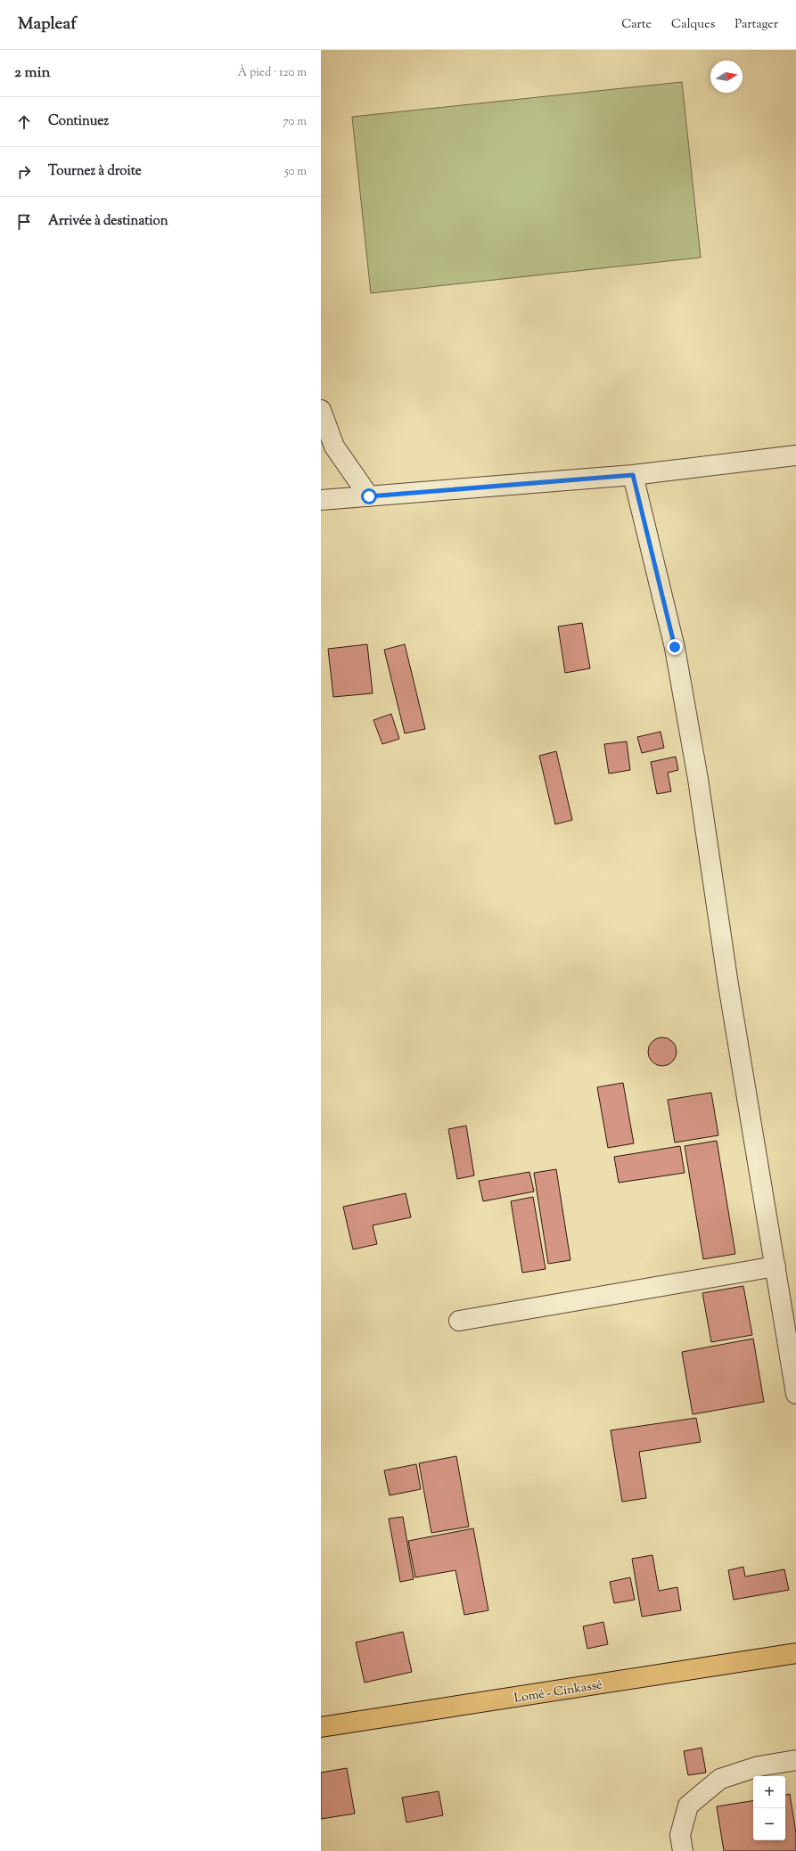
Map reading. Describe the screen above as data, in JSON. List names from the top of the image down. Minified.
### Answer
{"streets":{"highway":["Lomé - Cinkassé"]},"north":"right","page":{"header":"Mapleaf","nav":["Carte","Calques","Partager"],"heading":["2 min","À pied · 120 m"],"list":[["Continuez","70 m"],["Tournez à droite","50 m"],"Arrivée à destination"],"map_buttons":["+","−"]}}
